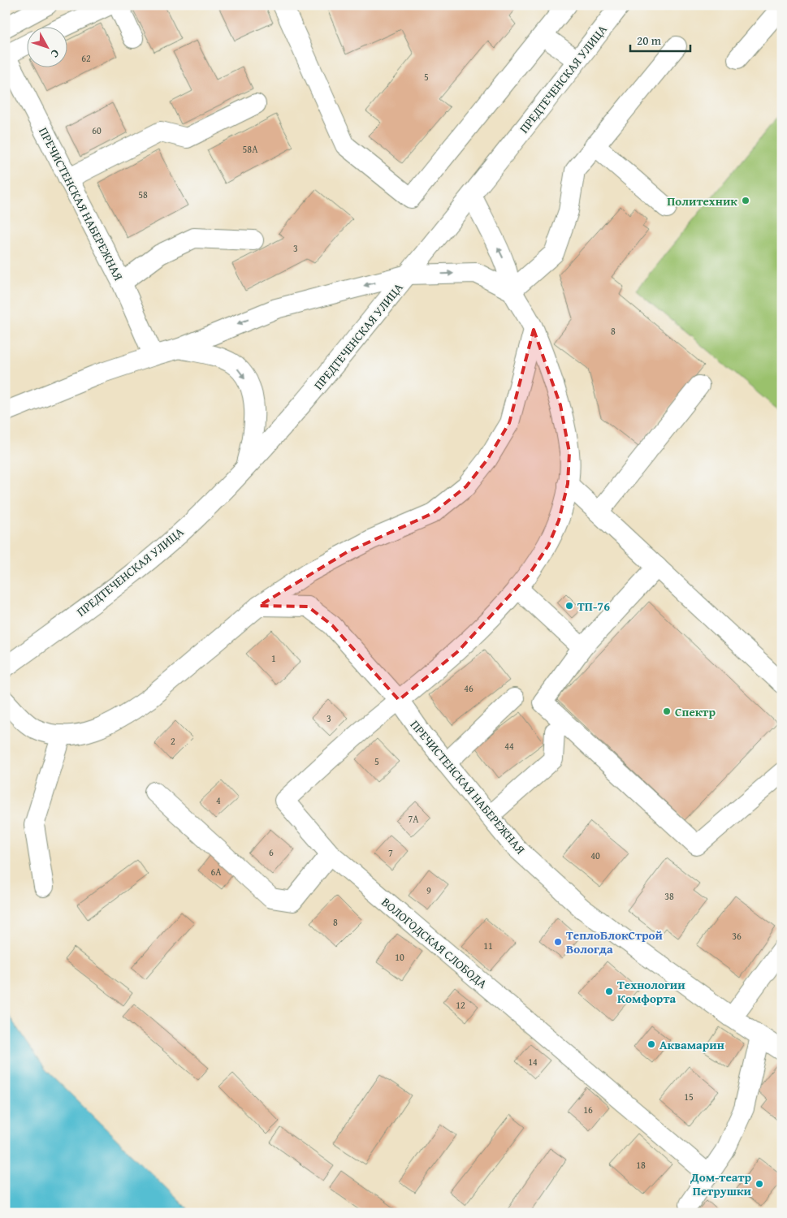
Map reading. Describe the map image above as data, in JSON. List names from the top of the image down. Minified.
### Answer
{"streets":{"street":["ПРЕДТЕЧЕНСКАЯ УЛИЦА","ПРЕЧИСТЕНСКАЯ НАБЕРЕЖНАЯ","ВОЛОГОДСКАЯ СЛОБОДА"]},"crossings":[["ПРЕЧИСТЕНСКАЯ НАБЕРЕЖНАЯ","ВОЛОГОДСКАЯ СЛОБОДА"]],"places":["Политехник","ТП-76","Спектр","ТеплоБлокСтрой Вологда","Технологии Комфорта","Аквамарин","Дом-театр Петрушки"],"house_numbers":["62","5","60","58А","58","3","8","1","46","3","2","44","5","4","7А","6","7","40","6А","9","38","8","36","11","10","12","14","15","16","18"],"scale_bar":"20 m","north":"bottom right"}
